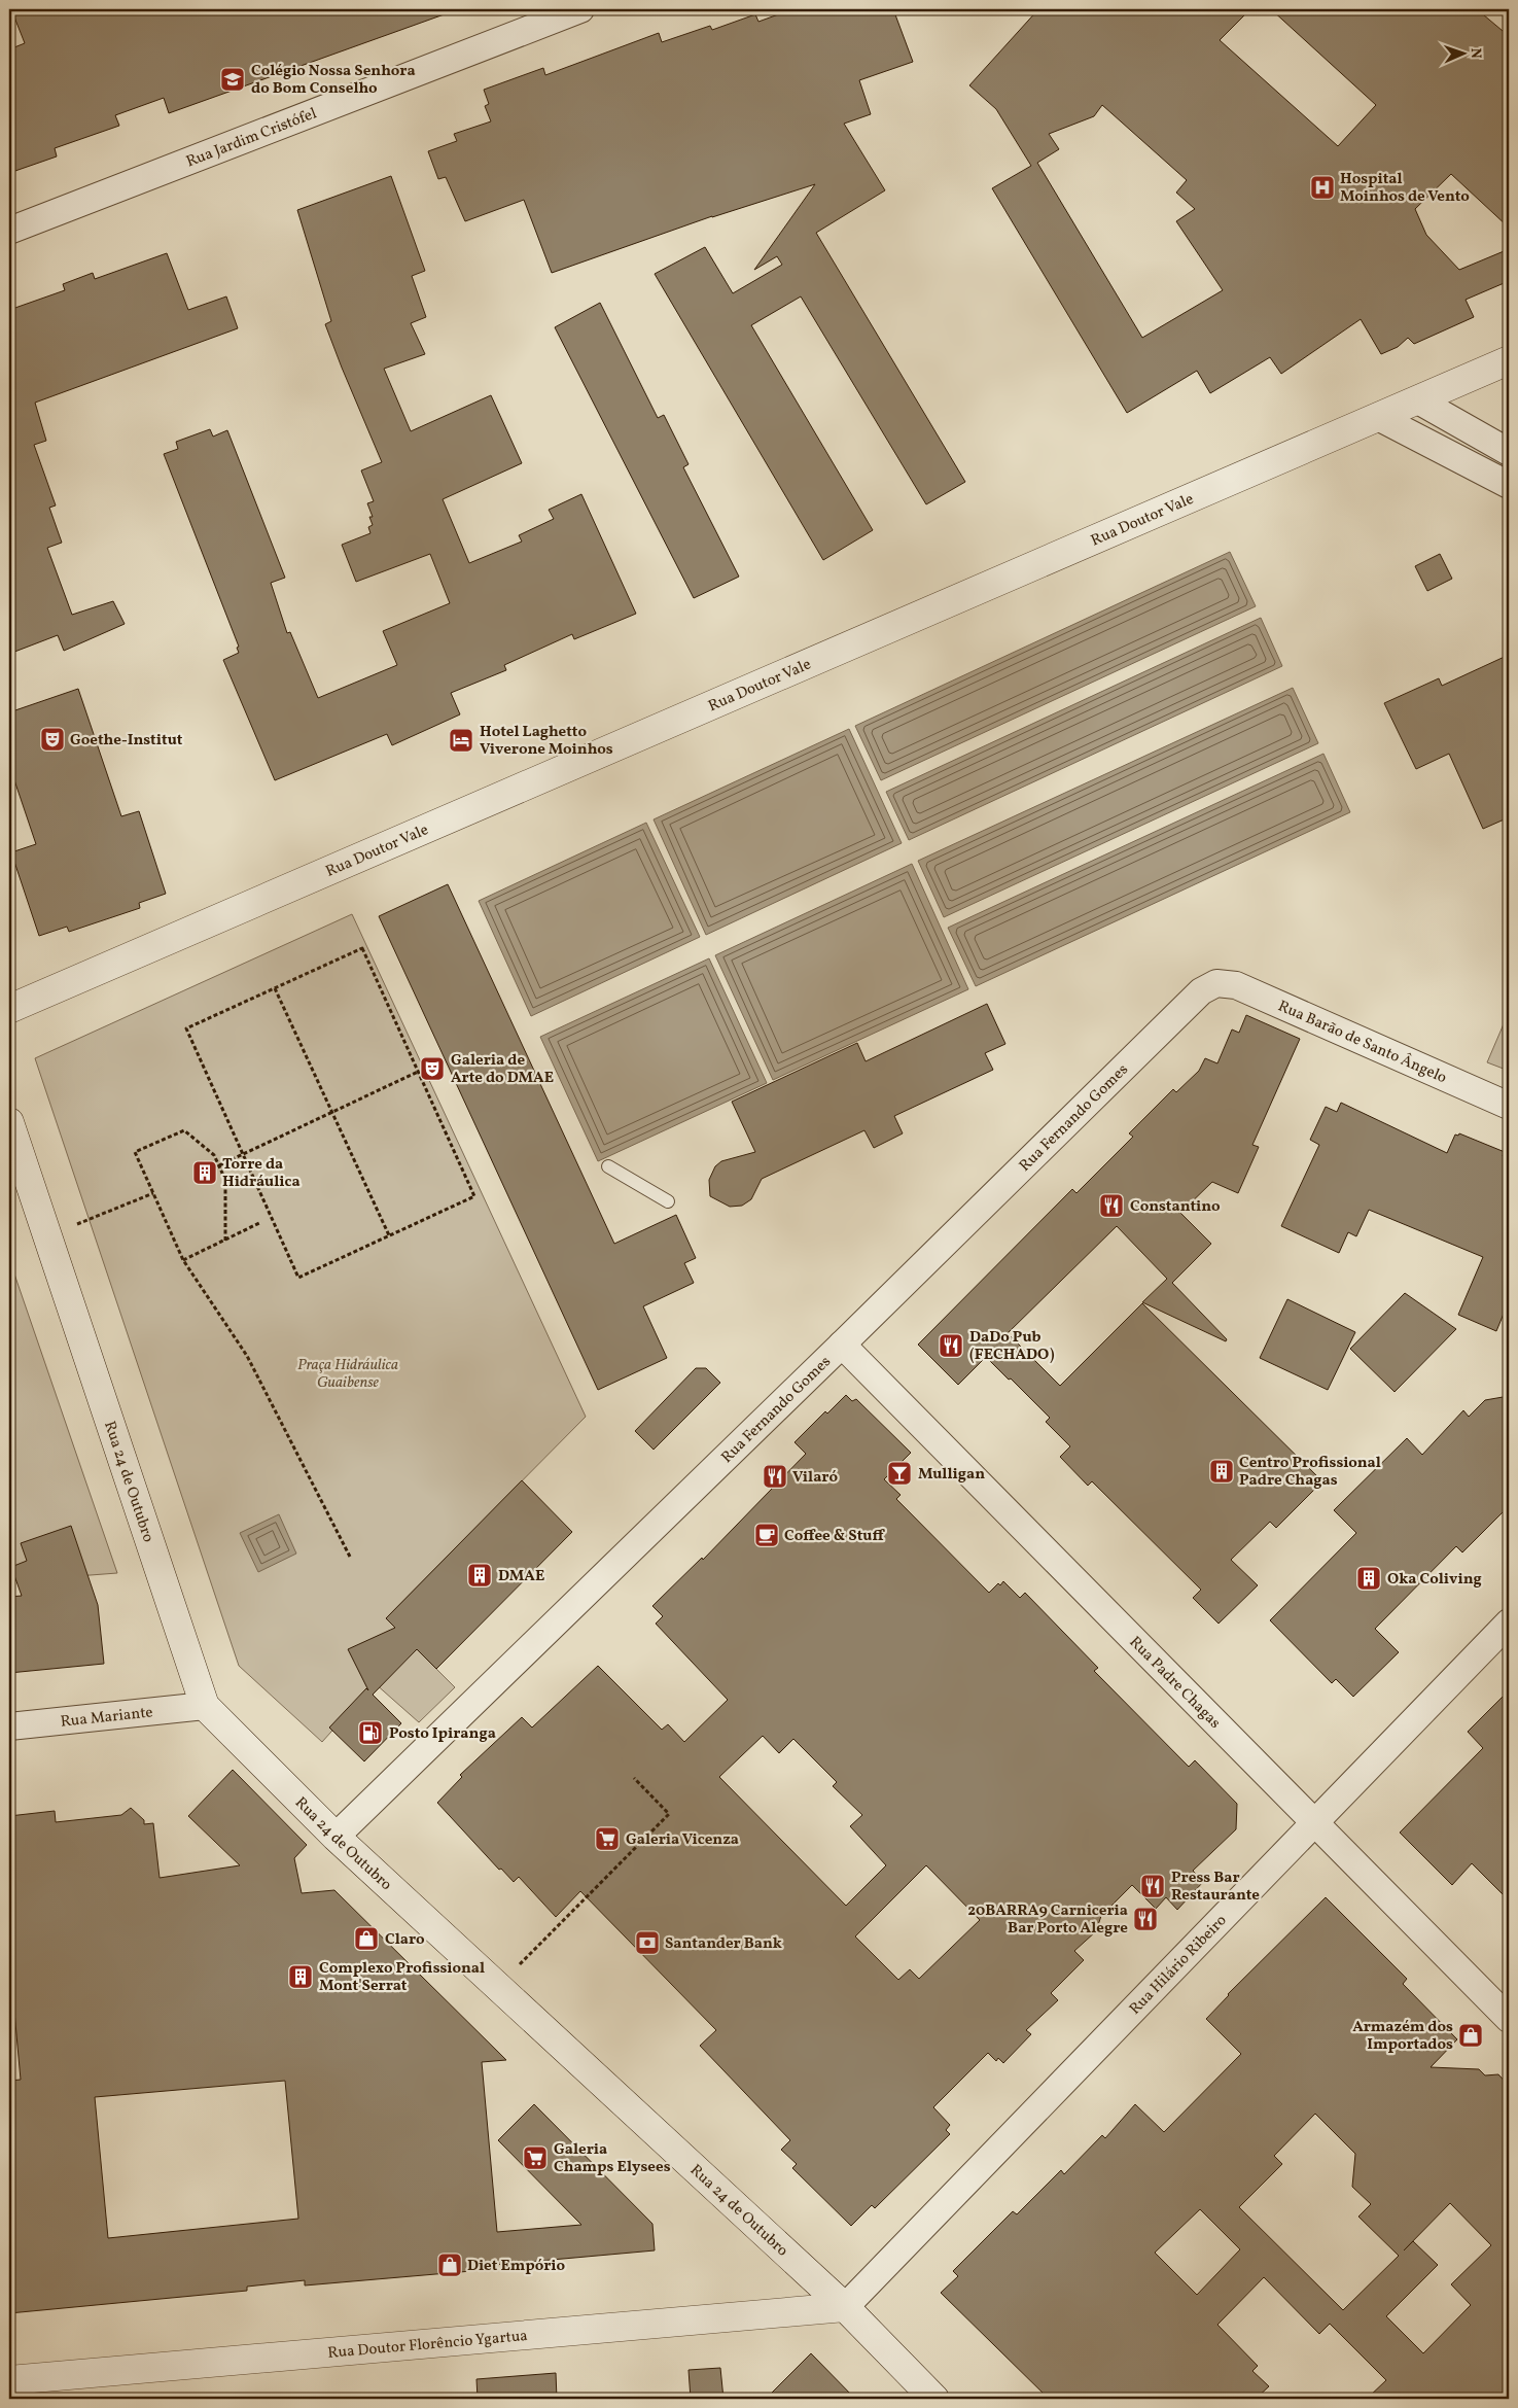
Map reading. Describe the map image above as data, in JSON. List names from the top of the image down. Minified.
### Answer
{"streets":{"street":["Rua Jardim Cristófel","Rua Doutor Vale","Rua Barão de Santo Ângelo","Rua Fernando Gomes","Rua 24 de Outubro","Rua Padre Chagas","Rua Mariante","Rua Hilário Ribeiro","Rua Doutor Florêncio Ygartua"]},"crossings":[["Rua Barão de Santo Ângelo","Rua Fernando Gomes"],["Rua Fernando Gomes","Rua 24 de Outubro"],["Rua Fernando Gomes","Rua Padre Chagas"],["Rua 24 de Outubro","Rua Mariante"],["Rua 24 de Outubro","Rua Hilário Ribeiro"],["Rua 24 de Outubro","Rua Doutor Florêncio Ygartua"],["Rua Padre Chagas","Rua Hilário Ribeiro"],["Rua Hilário Ribeiro","Rua Doutor Florêncio Ygartua"]],"parks":["Praça Hidráulica Guaibense"],"places":{"school or university":["Colégio Nossa Senhora do Bom Conselho"],"hospital":["Hospital Moinhos de Vento"],"theatre":["Goethe-Institut","Galeria de Arte do DMAE"],"hotel":["Hotel Laghetto Viverone Moinhos"],"building":["Torre da Hidráulica","Centro Profissional Padre Chagas","DMAE","Oka Coliving","Complexo Profissional Mont'Serrat"],"restaurant":["Constantino","DaDo Pub (FECHADO)","Vilaró","Press Bar Restaurante","20BARRA9 Carniceria Bar Porto Alegre"],"bar":["Mulligan"],"cafe":["Coffee & Stuff"],"fuel station":["Posto Ipiranga"],"supermarket":["Galeria Vicenza","Galeria Champs Elysees"],"shop":["Claro","Armazém dos Importados","Diet Empório"],"bank":["Santander Bank"]},"north":"right"}
